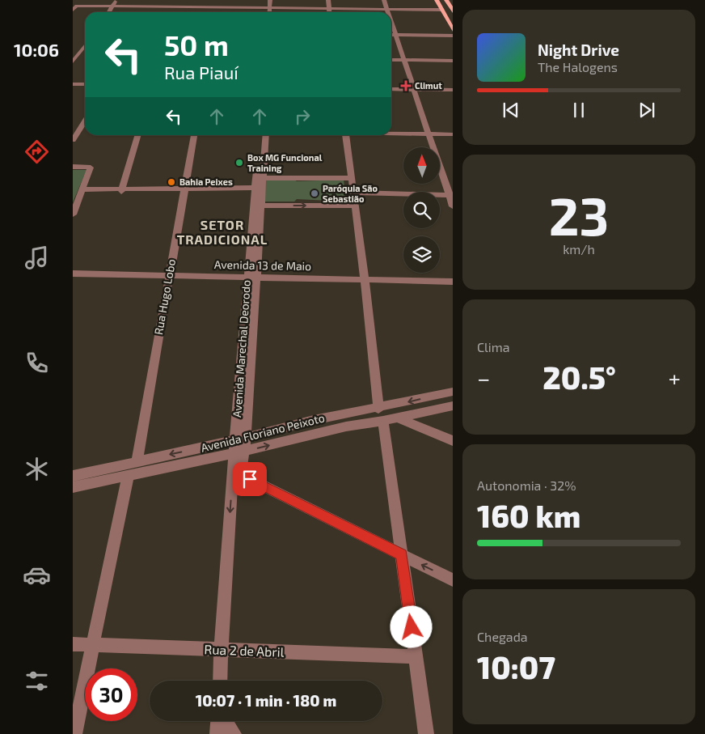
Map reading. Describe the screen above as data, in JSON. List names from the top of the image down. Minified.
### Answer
{"streets":{"street":["Avenida 13 de Maio","Rua Hugo Lobo","Avenida Marechal Deorodo","Avenida Floriano Peixoto","Rua 2 de Abril"]},"crossings":[["Avenida 13 de Maio","Rua Hugo Lobo"],["Avenida 13 de Maio","Avenida Marechal Deorodo"],["Rua Hugo Lobo","Avenida Floriano Peixoto"],["Avenida Marechal Deorodo","Avenida Floriano Peixoto"],["Avenida Marechal Deorodo","Rua 2 de Abril"]],"districts":["SETOR TRADICIONAL"],"places":{"health":["Climut"],"other":["Box MG Funcional Training","Bahia Peixes","Paróquia São Sebastião"]},"north":"top","page":{"tabs":"10:06","turn":["50 m","Rua Piauí"],"song":["Night Drive","The Halogens"],"tile":[["23","km/h"],"Clima",["Autonomia · 32%","160 km"],["Chegada","10:07"]],"heat":["−","20.5°","+"],"limit":"30","trip":"10:07 · 1 min · 180 m"}}
